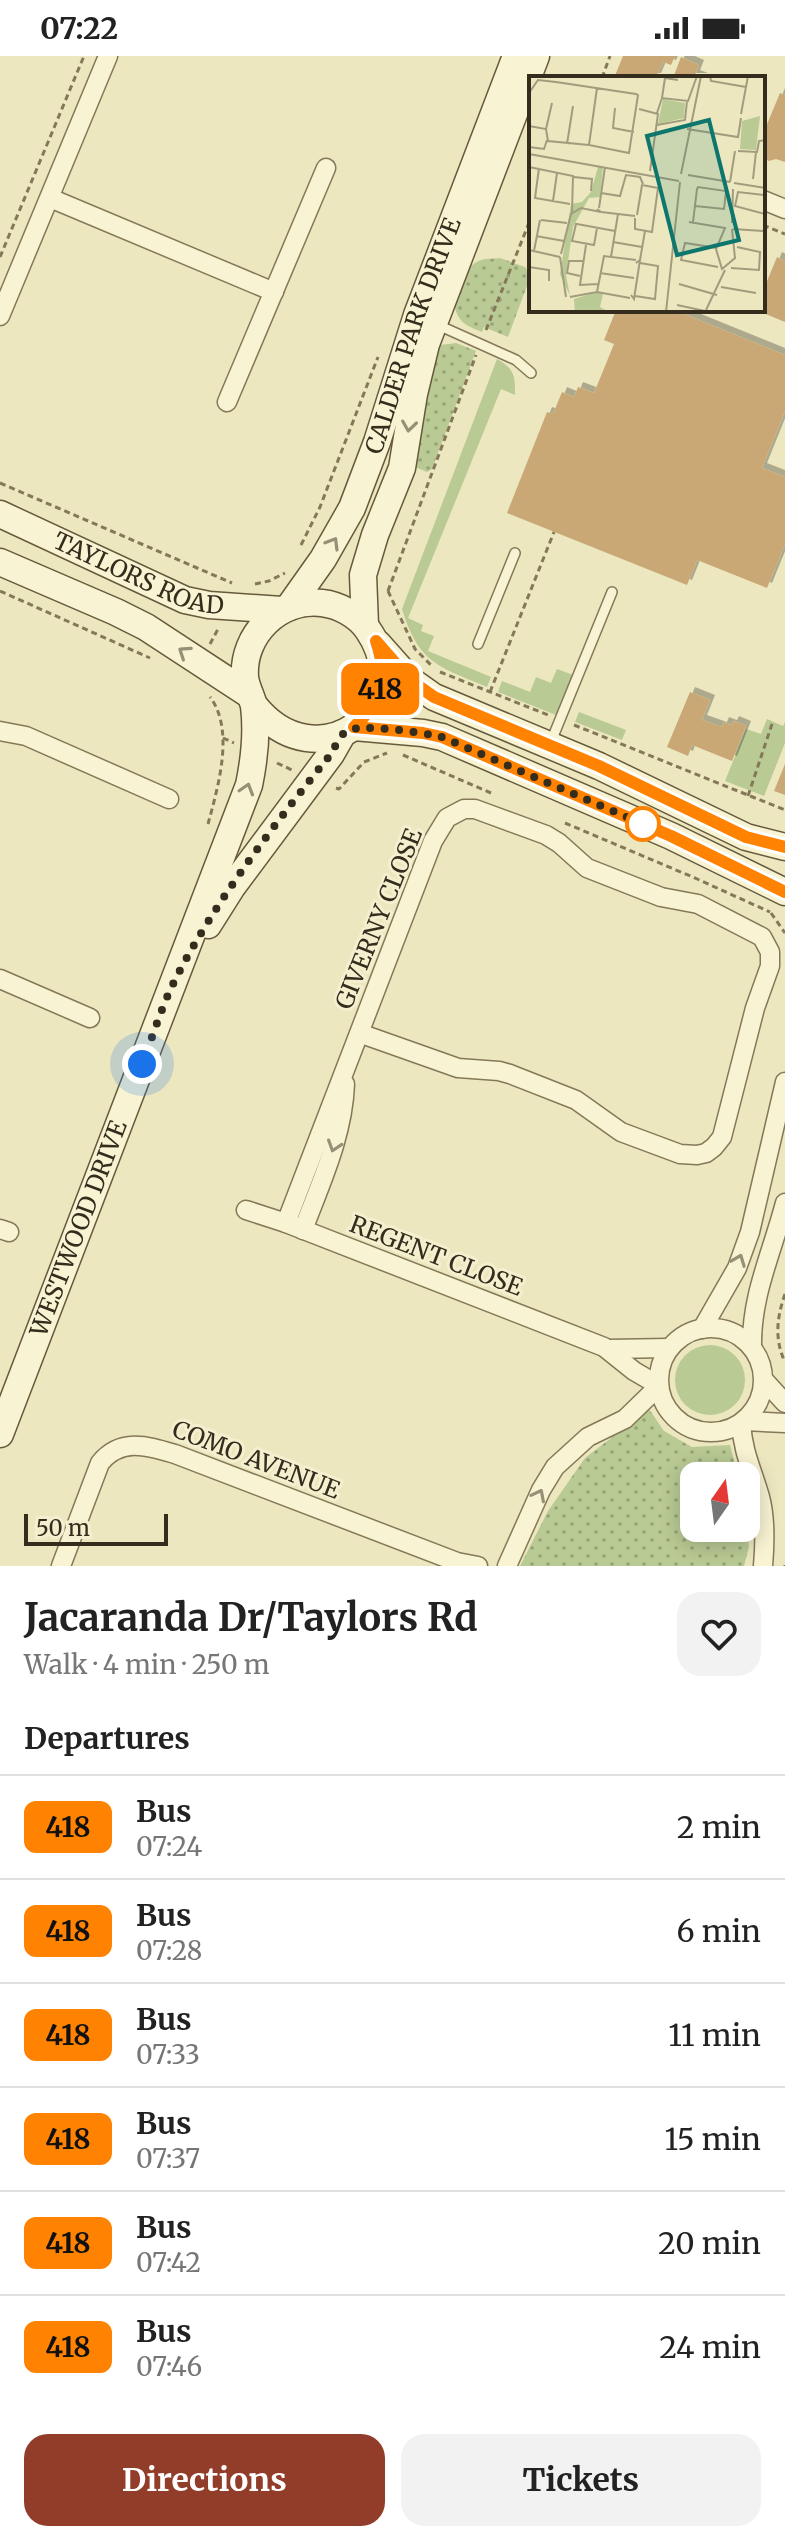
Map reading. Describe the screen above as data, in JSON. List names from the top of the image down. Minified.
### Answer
{"streets":{"street":["CALDER PARK DRIVE","TAYLORS ROAD","GIVERNY CLOSE","WESTWOOD DRIVE","REGENT CLOSE","COMO AVENUE"]},"crossings":[["CALDER PARK DRIVE","TAYLORS ROAD"],["CALDER PARK DRIVE","WESTWOOD DRIVE"],["TAYLORS ROAD","WESTWOOD DRIVE"],["GIVERNY CLOSE","REGENT CLOSE"]],"lines":["bus line 418"],"scale_bar":"50 m","north":"top","page":{"status":"07:22","on_map":"418","scale":"50 m","heading":[["Jacaranda Dr/Taylors Rd","Walk · 4 min · 250 m"],"Departures"],"list":[{"mark":"418","name":"Bus","note":"07:24","value":"2 min"},{"mark":"418","name":"Bus","note":"07:28","value":"6 min"},{"mark":"418","name":"Bus","note":"07:33","value":"11 min"},{"mark":"418","name":"Bus","note":"07:37","value":"15 min"},{"mark":"418","name":"Bus","note":"07:42","value":"20 min"},{"mark":"418","name":"Bus","note":"07:46","value":"24 min"}],"buttons":["Directions","Tickets"]}}
